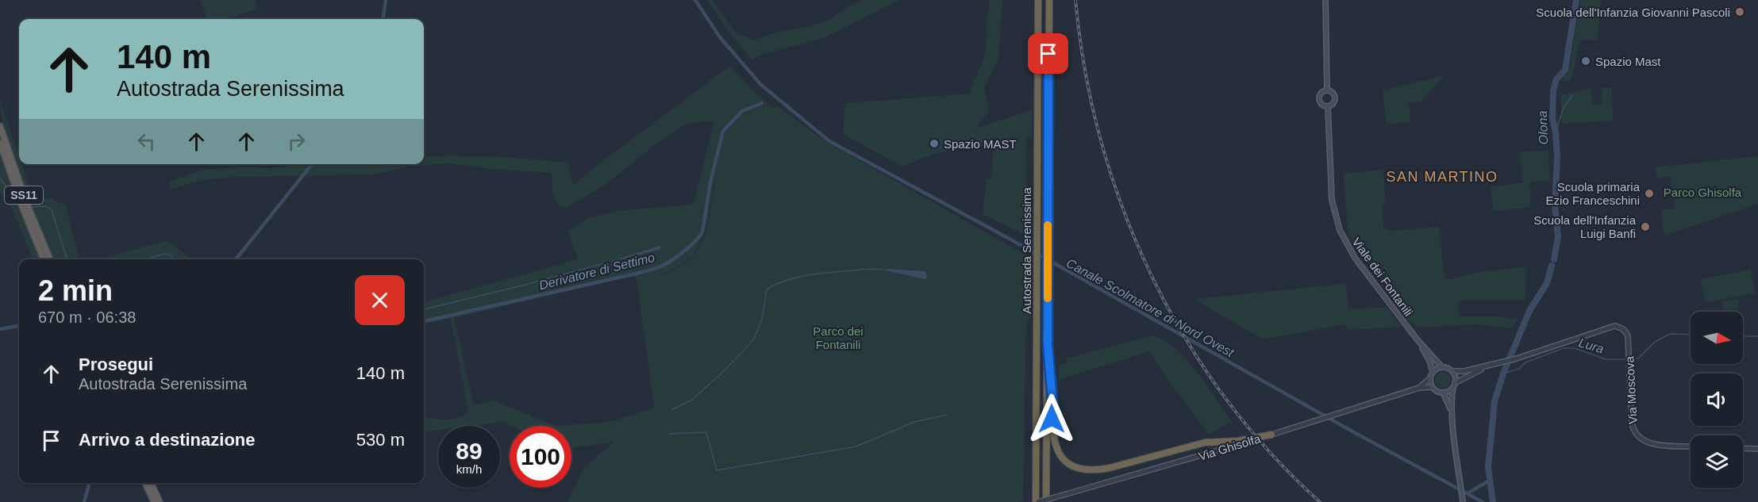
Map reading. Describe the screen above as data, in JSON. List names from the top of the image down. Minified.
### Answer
{"streets":{"highway":["SS11","Autostrada Serenissima"],"main road":["Viale dei Fontanili"],"street":["Via Moscova","Via Ghisolfa"]},"crossings":[["Autostrada Serenissima","Via Ghisolfa"],["Viale dei Fontanili","Via Ghisolfa"]],"districts":["SAN MARTINO"],"water":["Olona","Derivatore di Settimo","Canale Scolmatore di Nord Ovest","Lura"],"parks":["Parco Ghisolfa","Parco dei Fontanili"],"places":["Scuola dell'Infanzia Giovanni Pascoli","Spazio Mast","Spazio MAST","Scuola primaria Ezio Franceschini","Scuola dell'Infanzia Luigi Banfi"],"north":"right","page":{"turn":["140 m","Autostrada Serenissima"],"heading":["2 min","670 m · 06:38"],"list":[{"name":"Prosegui","note":"Autostrada Serenissima","value":"140 m"},{"name":"Arrivo a destinazione","value":"530 m"}],"speed":"89 km/h","limit":"100"}}
